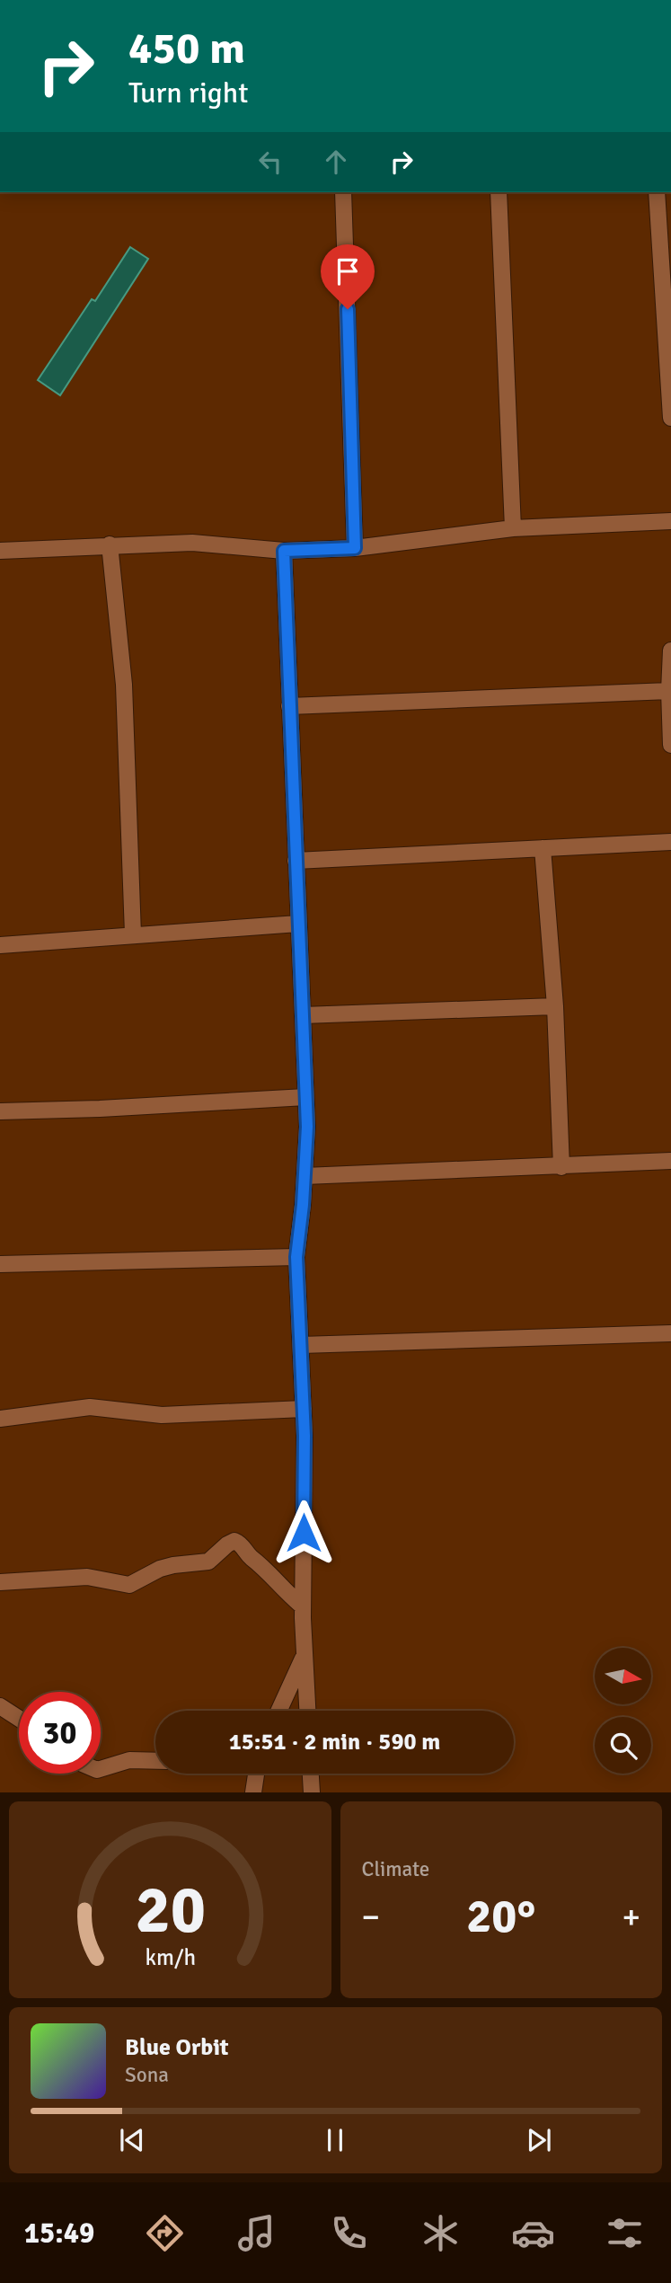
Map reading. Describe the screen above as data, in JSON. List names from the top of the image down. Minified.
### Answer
{"north":"right","page":{"turn":["450 m","Turn right"],"limit":"30","trip":"15:51 · 2 min · 590 m","tile":"Climate","heat":["−","20°","+"],"song":["Blue Orbit","Sona"],"tabs":"15:49","gauge":["20","km/h"]}}
